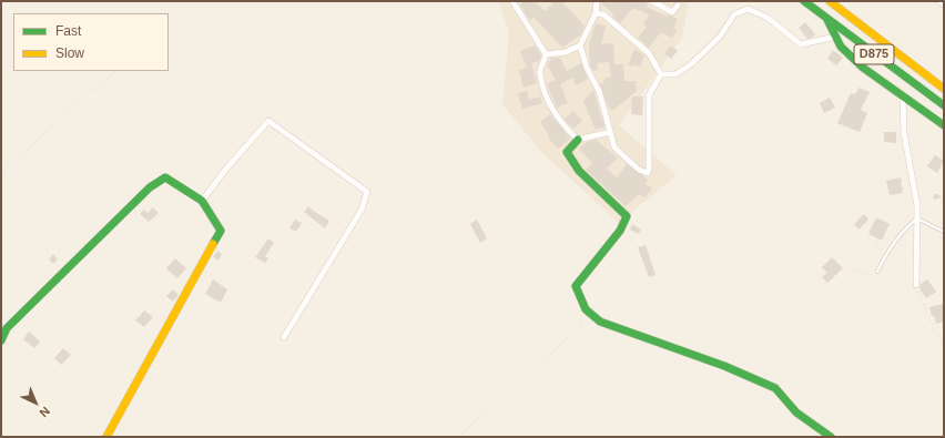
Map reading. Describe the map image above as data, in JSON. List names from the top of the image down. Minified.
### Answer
{"streets":{"main road":["D875"]},"legend":["Fast","Slow"],"north":"bottom right"}
